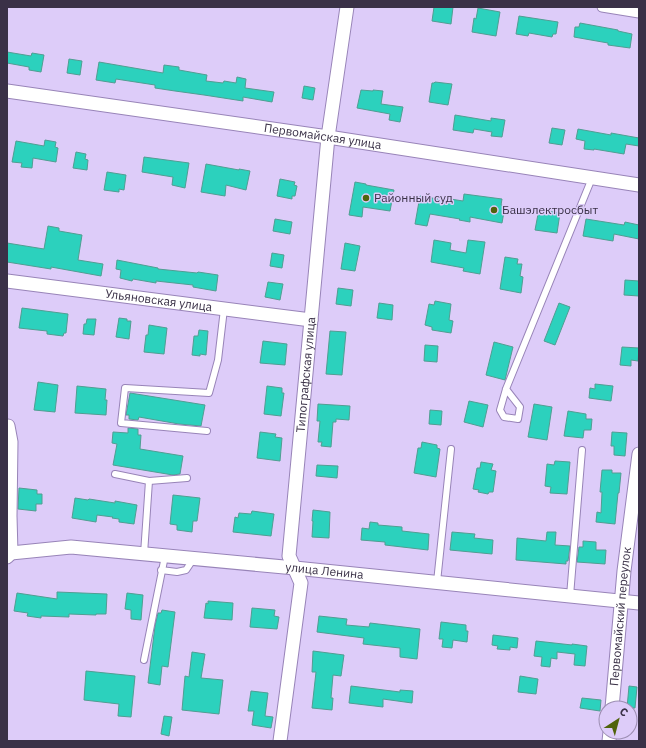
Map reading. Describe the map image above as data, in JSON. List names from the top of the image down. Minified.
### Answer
{"streets":{"street":["Первомайская улица","Ульяновская улица","Типографская улица","улица Ленина","Первомайский переулок"]},"crossings":[["Первомайская улица","Типографская улица"],["Ульяновская улица","Типографская улица"],["Типографская улица","улица Ленина"],["улица Ленина","Первомайский переулок"]],"places":["Районный суд","Башэлектросбыт"],"north":"top right"}
